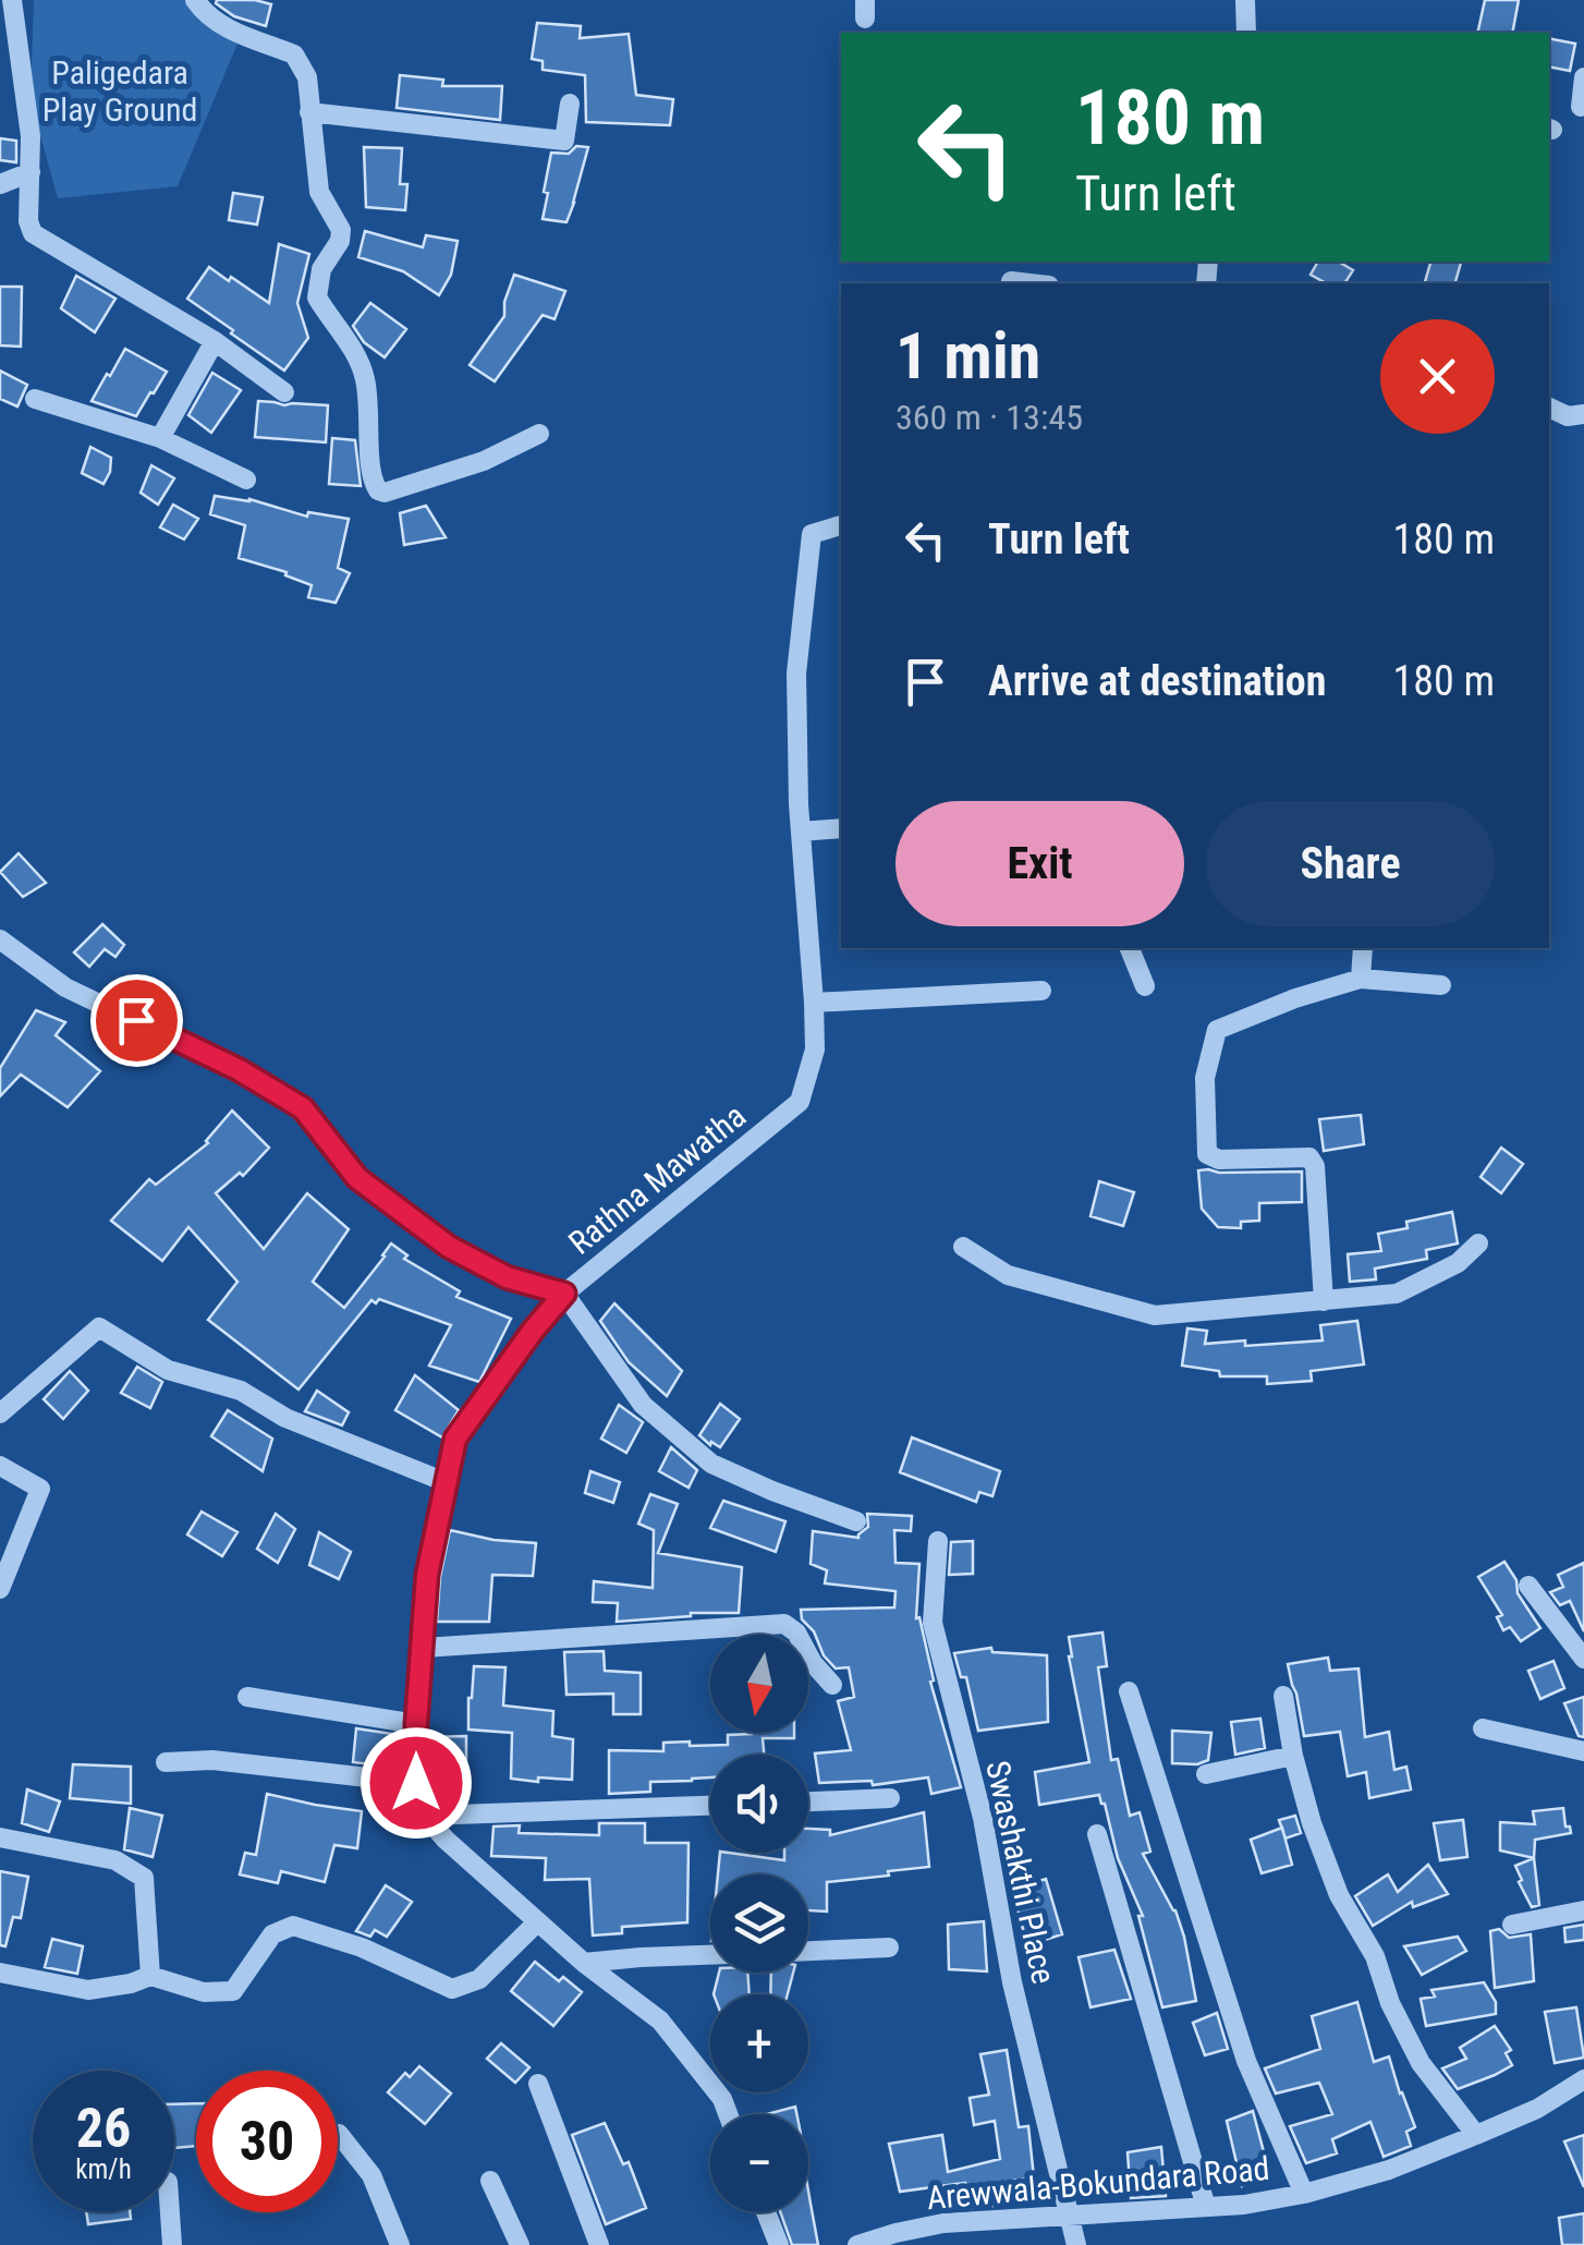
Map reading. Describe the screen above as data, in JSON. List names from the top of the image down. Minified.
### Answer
{"streets":{"street":["Rathna Mawatha","Swashakthi Place","Arewwala-Bokundara Road"]},"crossings":[["Swashakthi Place","Arewwala-Bokundara Road"]],"parks":["Paligedara Play Ground"],"north":"bottom","page":{"turn":["180 m","Turn left"],"heading":["1 min","360 m · 13:45"],"list":[{"name":"Turn left","value":"180 m"},{"name":"Arrive at destination","value":"180 m"}],"buttons":["Exit","Share"],"map_buttons":["+","−"],"speed":"26 km/h","limit":"30"}}
